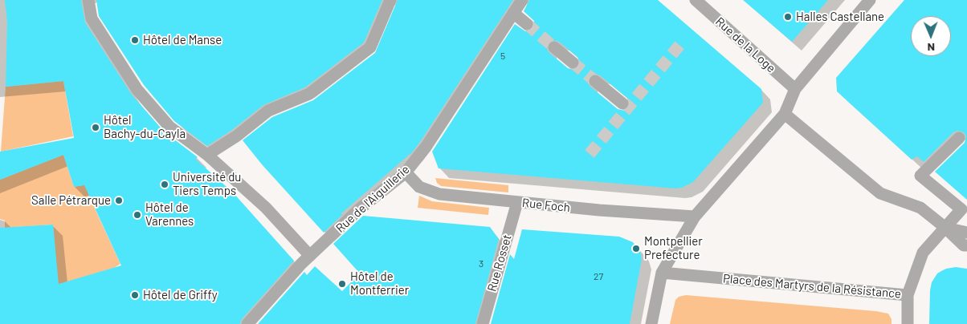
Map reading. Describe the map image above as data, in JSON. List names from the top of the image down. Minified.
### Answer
{"streets":{"street":["Rue de la Loge","Rue de l'Aiguillerie","Rue Foch","Rue Rosset","Place des Martyrs de la Résistance"]},"crossings":[["Rue de l'Aiguillerie","Rue Foch"],["Rue Foch","Rue Rosset"]],"places":["Halles Castellane","Hôtel de Manse","Hôtel Bachy-du-Cayla","Université du Tiers Temps","Salle Pétrarque","Hôtel de Varennes","Montpellier Prefecture","Hôtel de Montferrier","Hôtel de Griffy"],"house_numbers":["5","3","27"],"north":"bottom"}
